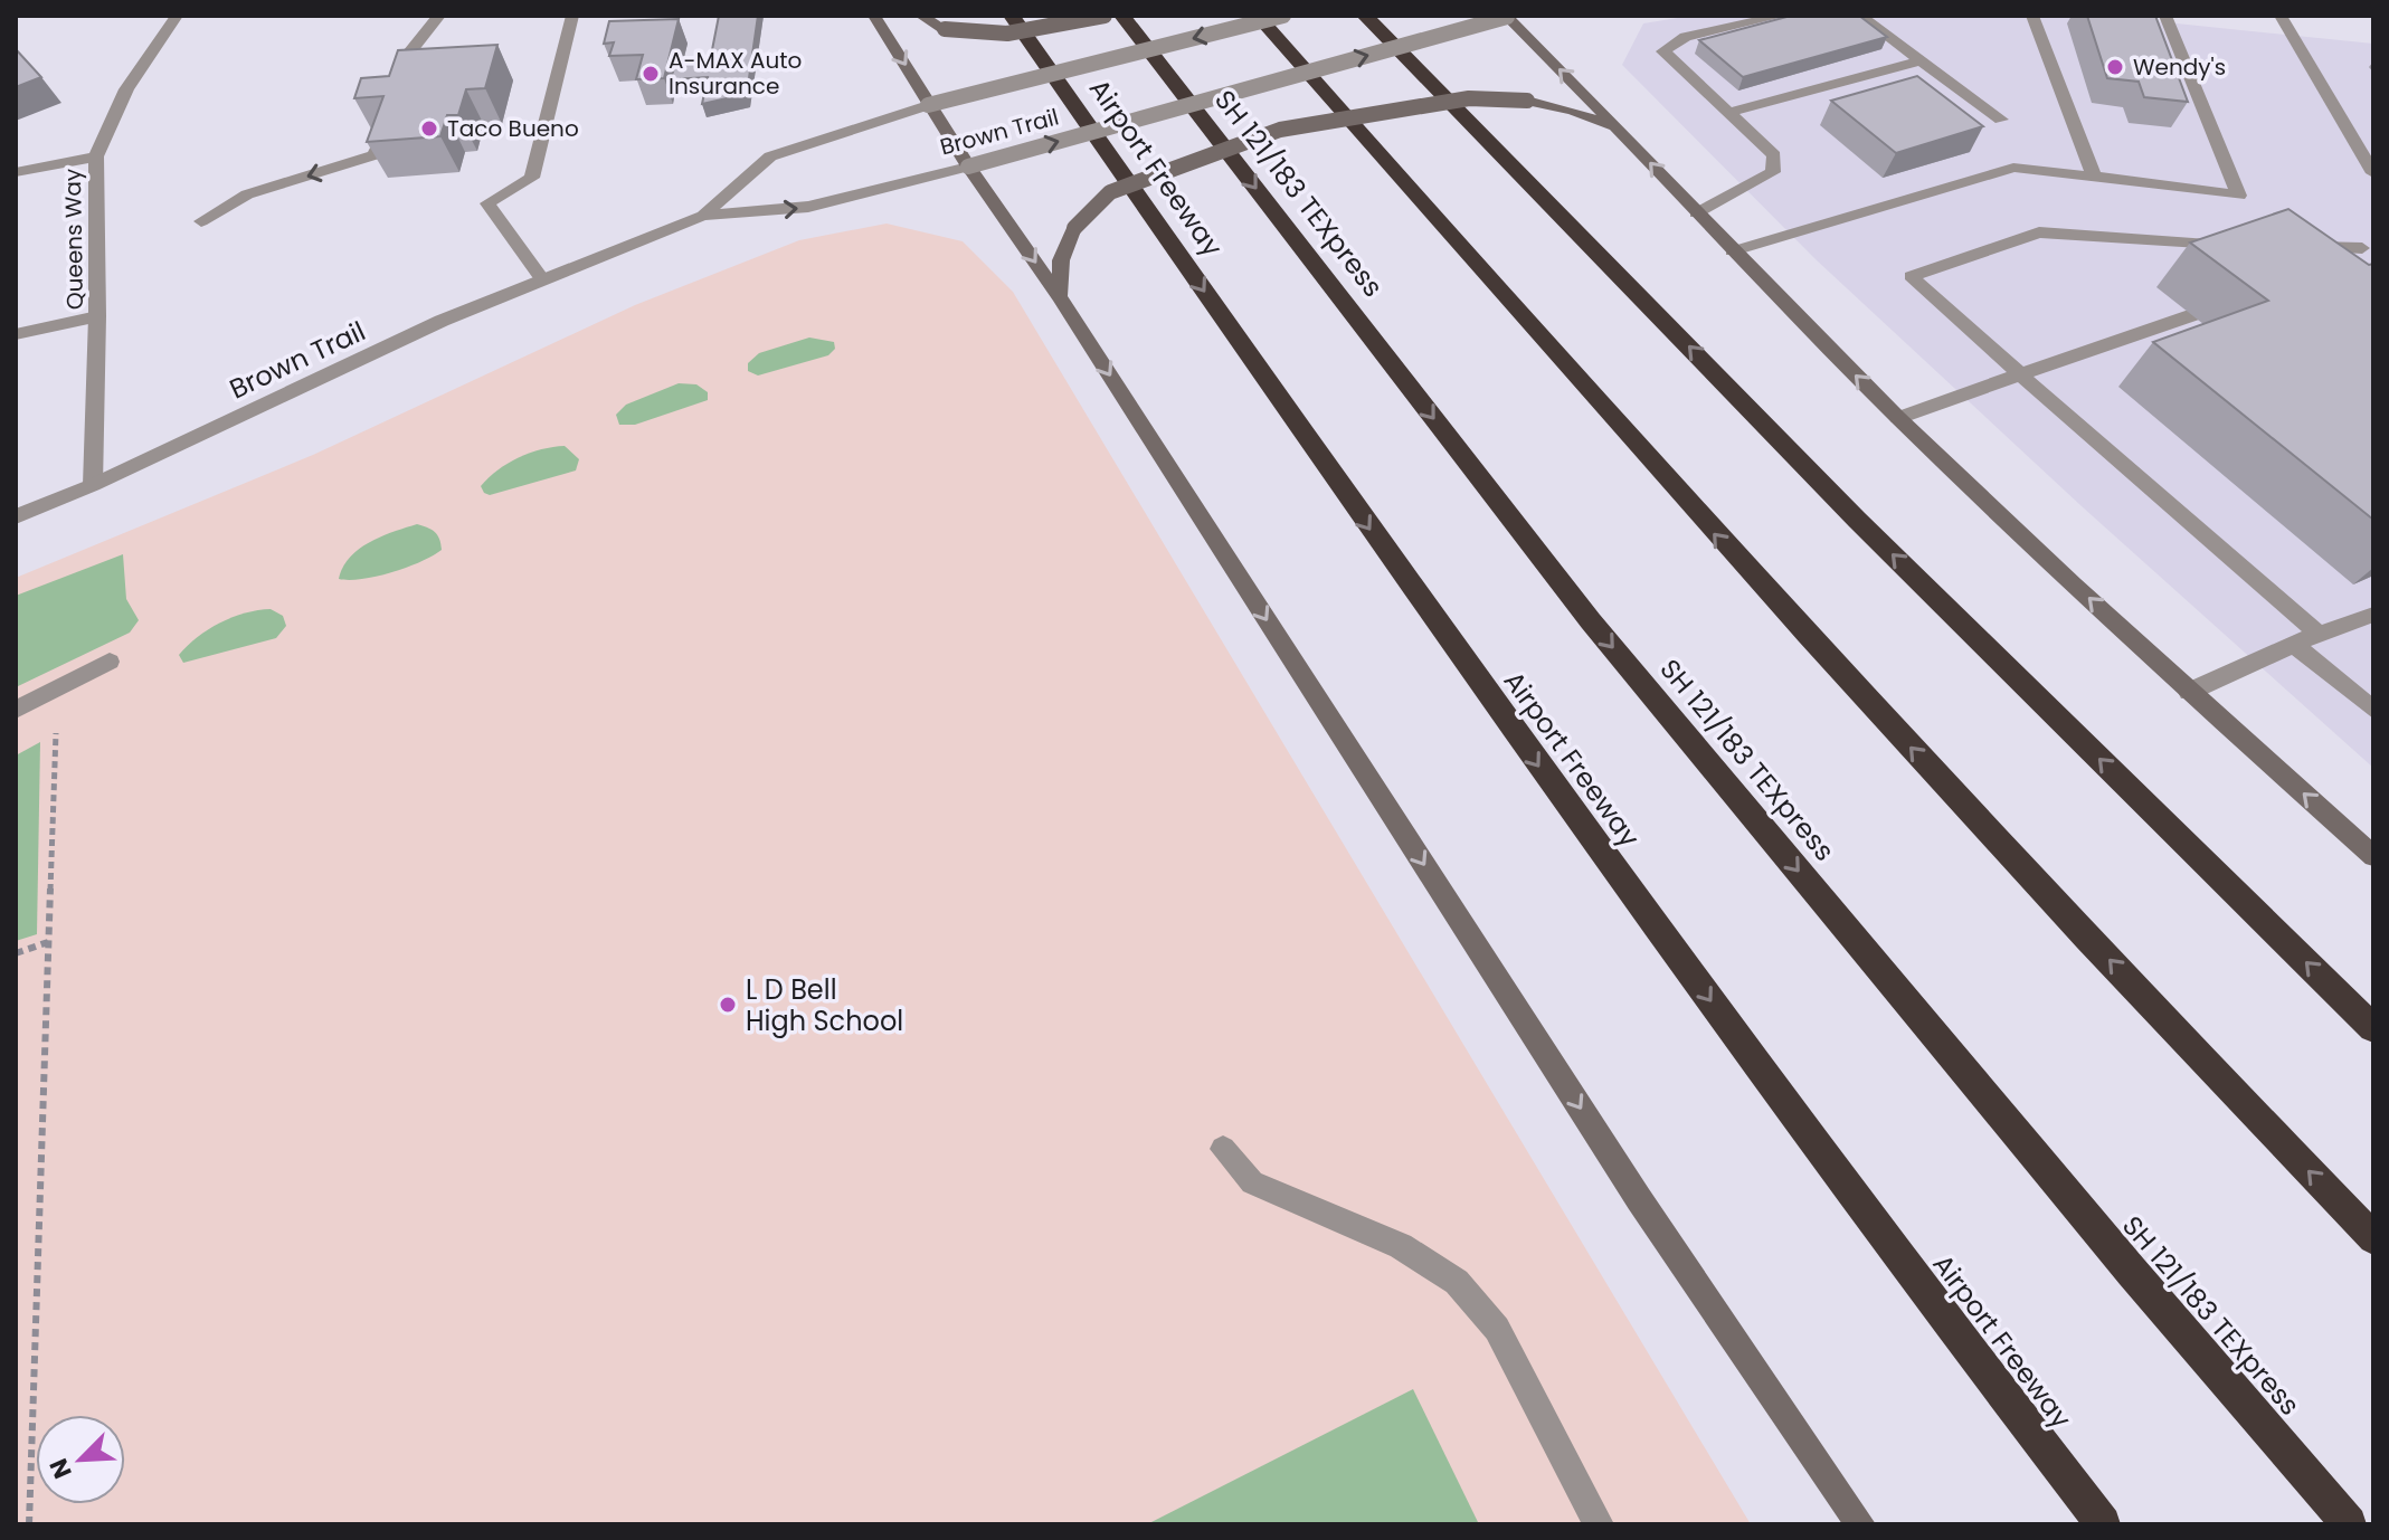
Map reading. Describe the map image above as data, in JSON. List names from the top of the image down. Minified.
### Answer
{"streets":{"highway":["Airport Freeway","SH 121/183 TEXpress"],"street":["Brown Trail","Queens Way"]},"crossings":[["Brown Trail","Queens Way"]],"one_way":["Airport Freeway"],"places":["Wendy's","A-MAX Auto Insurance","Taco Bueno","L D Bell High School"],"north":"bottom left"}
